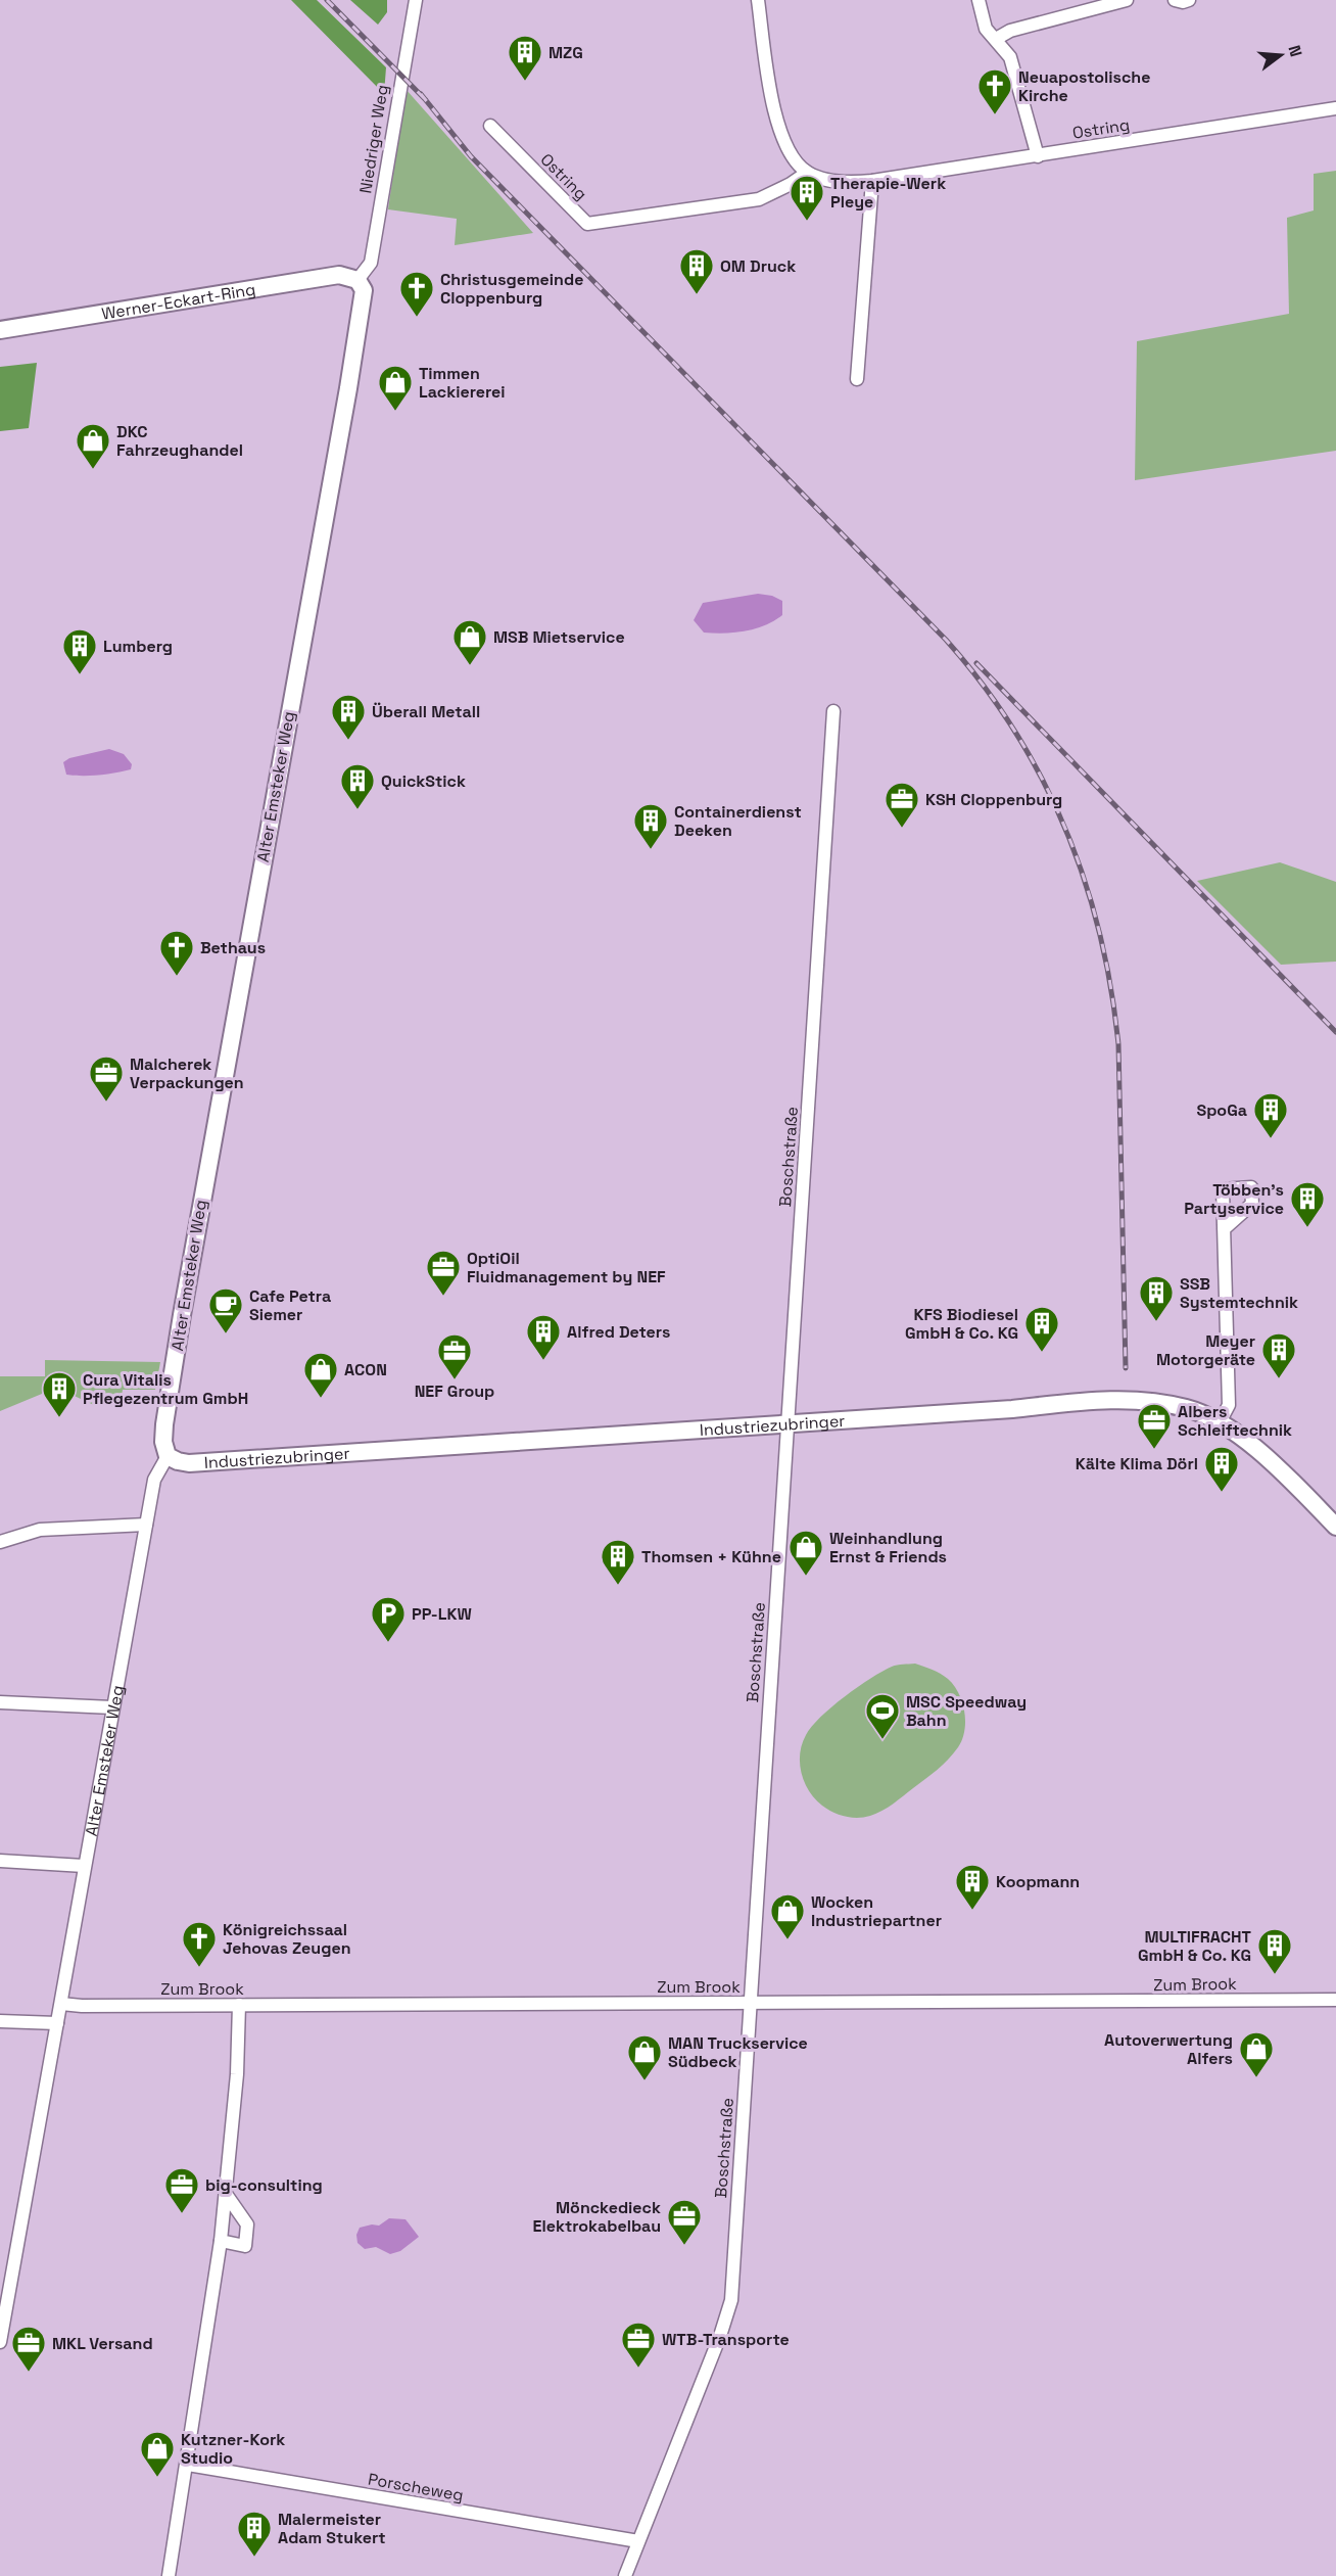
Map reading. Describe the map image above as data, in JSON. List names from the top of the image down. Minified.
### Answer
{"streets":{"street":["Ostring","Niedriger Weg","Werner-Eckart-Ring","Alter Emsteker Weg","Boschstraße","Industriezubringer","Zum Brook","Porscheweg"]},"crossings":[["Niedriger Weg","Werner-Eckart-Ring"],["Niedriger Weg","Alter Emsteker Weg"],["Werner-Eckart-Ring","Alter Emsteker Weg"],["Alter Emsteker Weg","Industriezubringer"],["Alter Emsteker Weg","Zum Brook"],["Boschstraße","Industriezubringer"],["Boschstraße","Zum Brook"],["Boschstraße","Porscheweg"]],"places":{"building":["MZG","Therapie-Werk Pleye","OM Druck","Lumberg","Überall Metall","QuickStick","Containerdienst Deeken","SpoGa","Többen's Partyservice","SSB Systemtechnik","KFS Biodiesel GmbH & Co. KG","Alfred Deters","Meyer Motorgeräte","Cura Vitalis Pflegezentrum GmbH","Kälte Klima Dörl","Thomsen + Kühne","Koopmann","MULTIFRACHT GmbH & Co. KG","Malermeister Adam Stukert"],"church":["Neuapostolische Kirche","Christusgemeinde Cloppenburg","Bethaus","Königreichssaal Jehovas Zeugen"],"shop":["Timmen Lackiererei","DKC Fahrzeughandel","MSB Mietservice","ACON","Weinhandlung Ernst & Friends","Wocken Industriepartner","Autoverwertung Alfers","MAN Truckservice Südbeck","Kutzner-Kork Studio"],"office":["KSH Cloppenburg","Malcherek Verpackungen","OptiOil Fluidmanagement by NEF","NEF Group","Albers Schleiftechnik","big-consulting","Mönckedieck Elektrokabelbau","WTB-Transporte","MKL Versand"],"cafe":["Cafe Petra Siemer"],"parking":["PP-LKW"],"sports":["MSC Speedway Bahn"]},"north":"right"}
